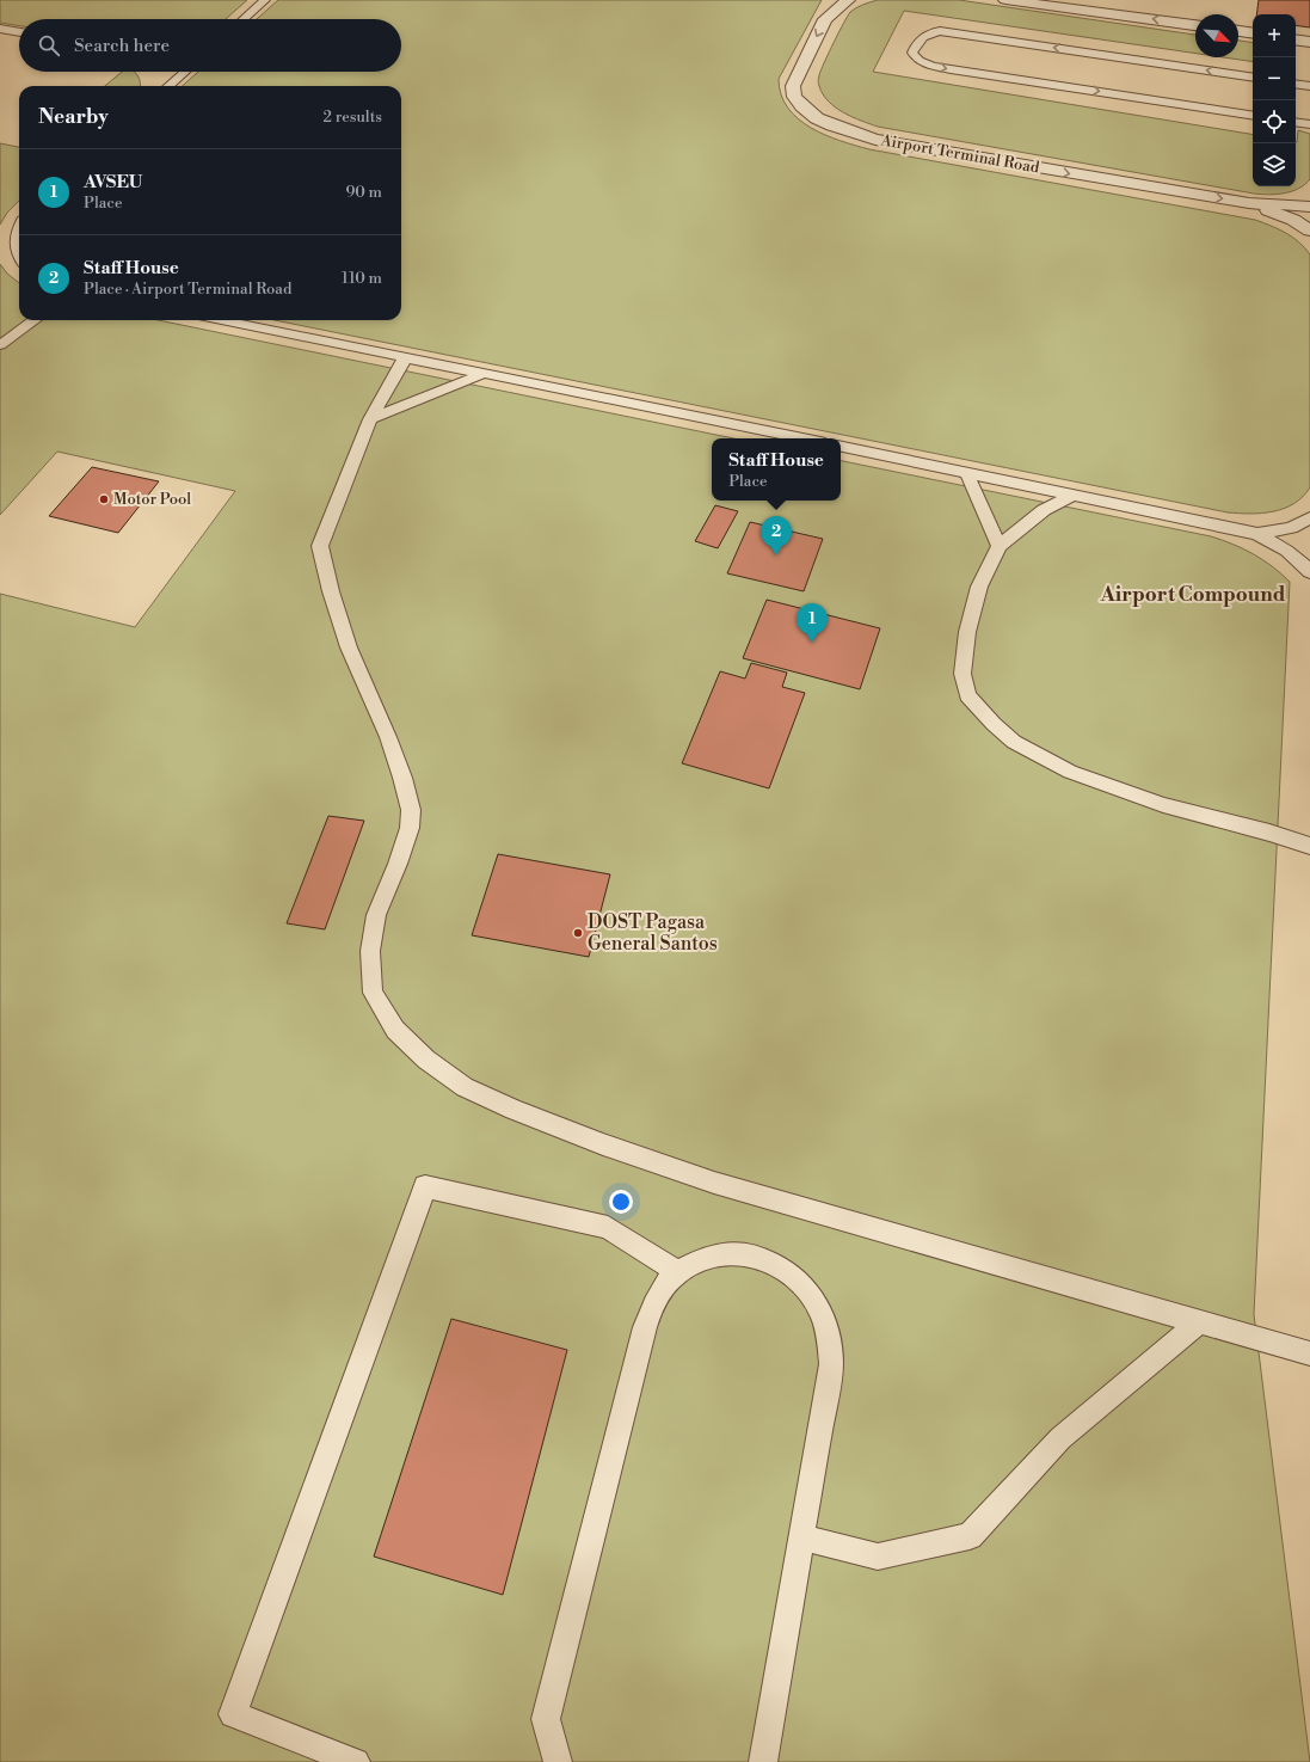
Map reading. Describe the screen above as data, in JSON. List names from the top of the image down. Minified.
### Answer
{"streets":{"street":["Airport Terminal Road"]},"districts":["Airport Compound"],"places":["Motor Pool","DOST Pagasa General Santos"],"north":"bottom right","page":{"map_buttons":["+","−"],"search":"Search here","heading":["Nearby","2 results"],"list":[{"mark":"1","name":"AVSEU","note":"Place","value":"90 m"},{"mark":"2","name":"Staff House","note":"Place · Airport Terminal Road","value":"110 m"}],"popup":["Staff House","Place"],"pins":["2","1"]}}
